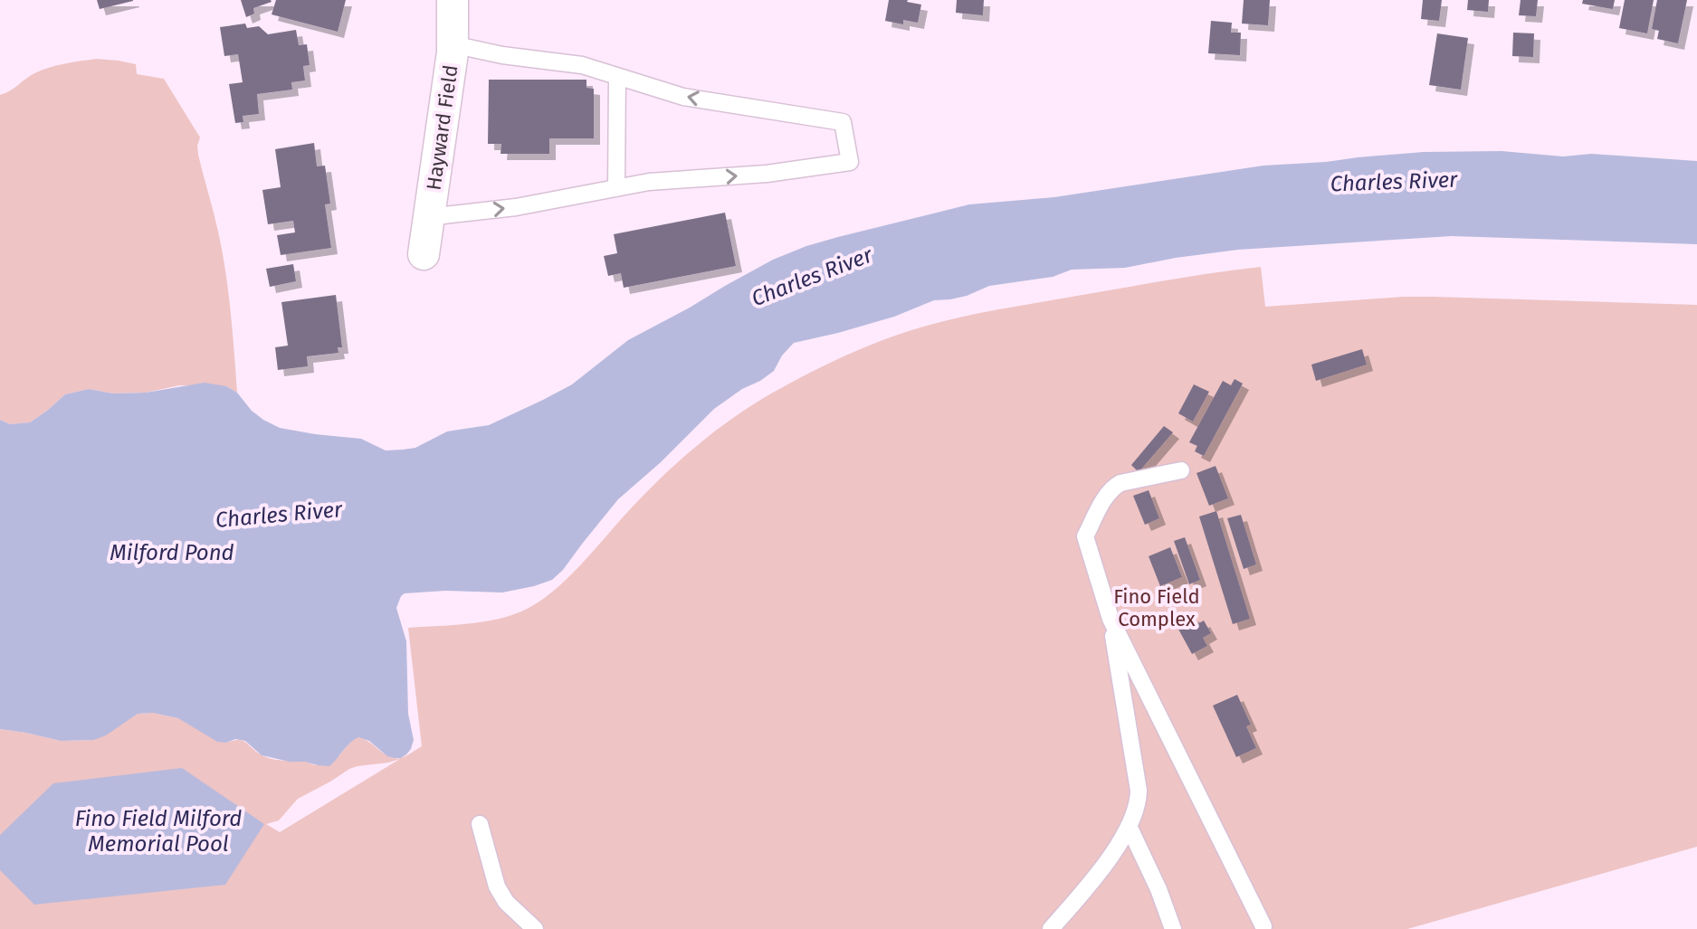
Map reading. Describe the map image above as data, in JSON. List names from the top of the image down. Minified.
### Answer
{"streets":{"street":["Hayward Field"]},"water":["Charles River","Milford Pond","Fino Field Milford Memorial Pool"],"parks":["Fino Field Complex"]}
